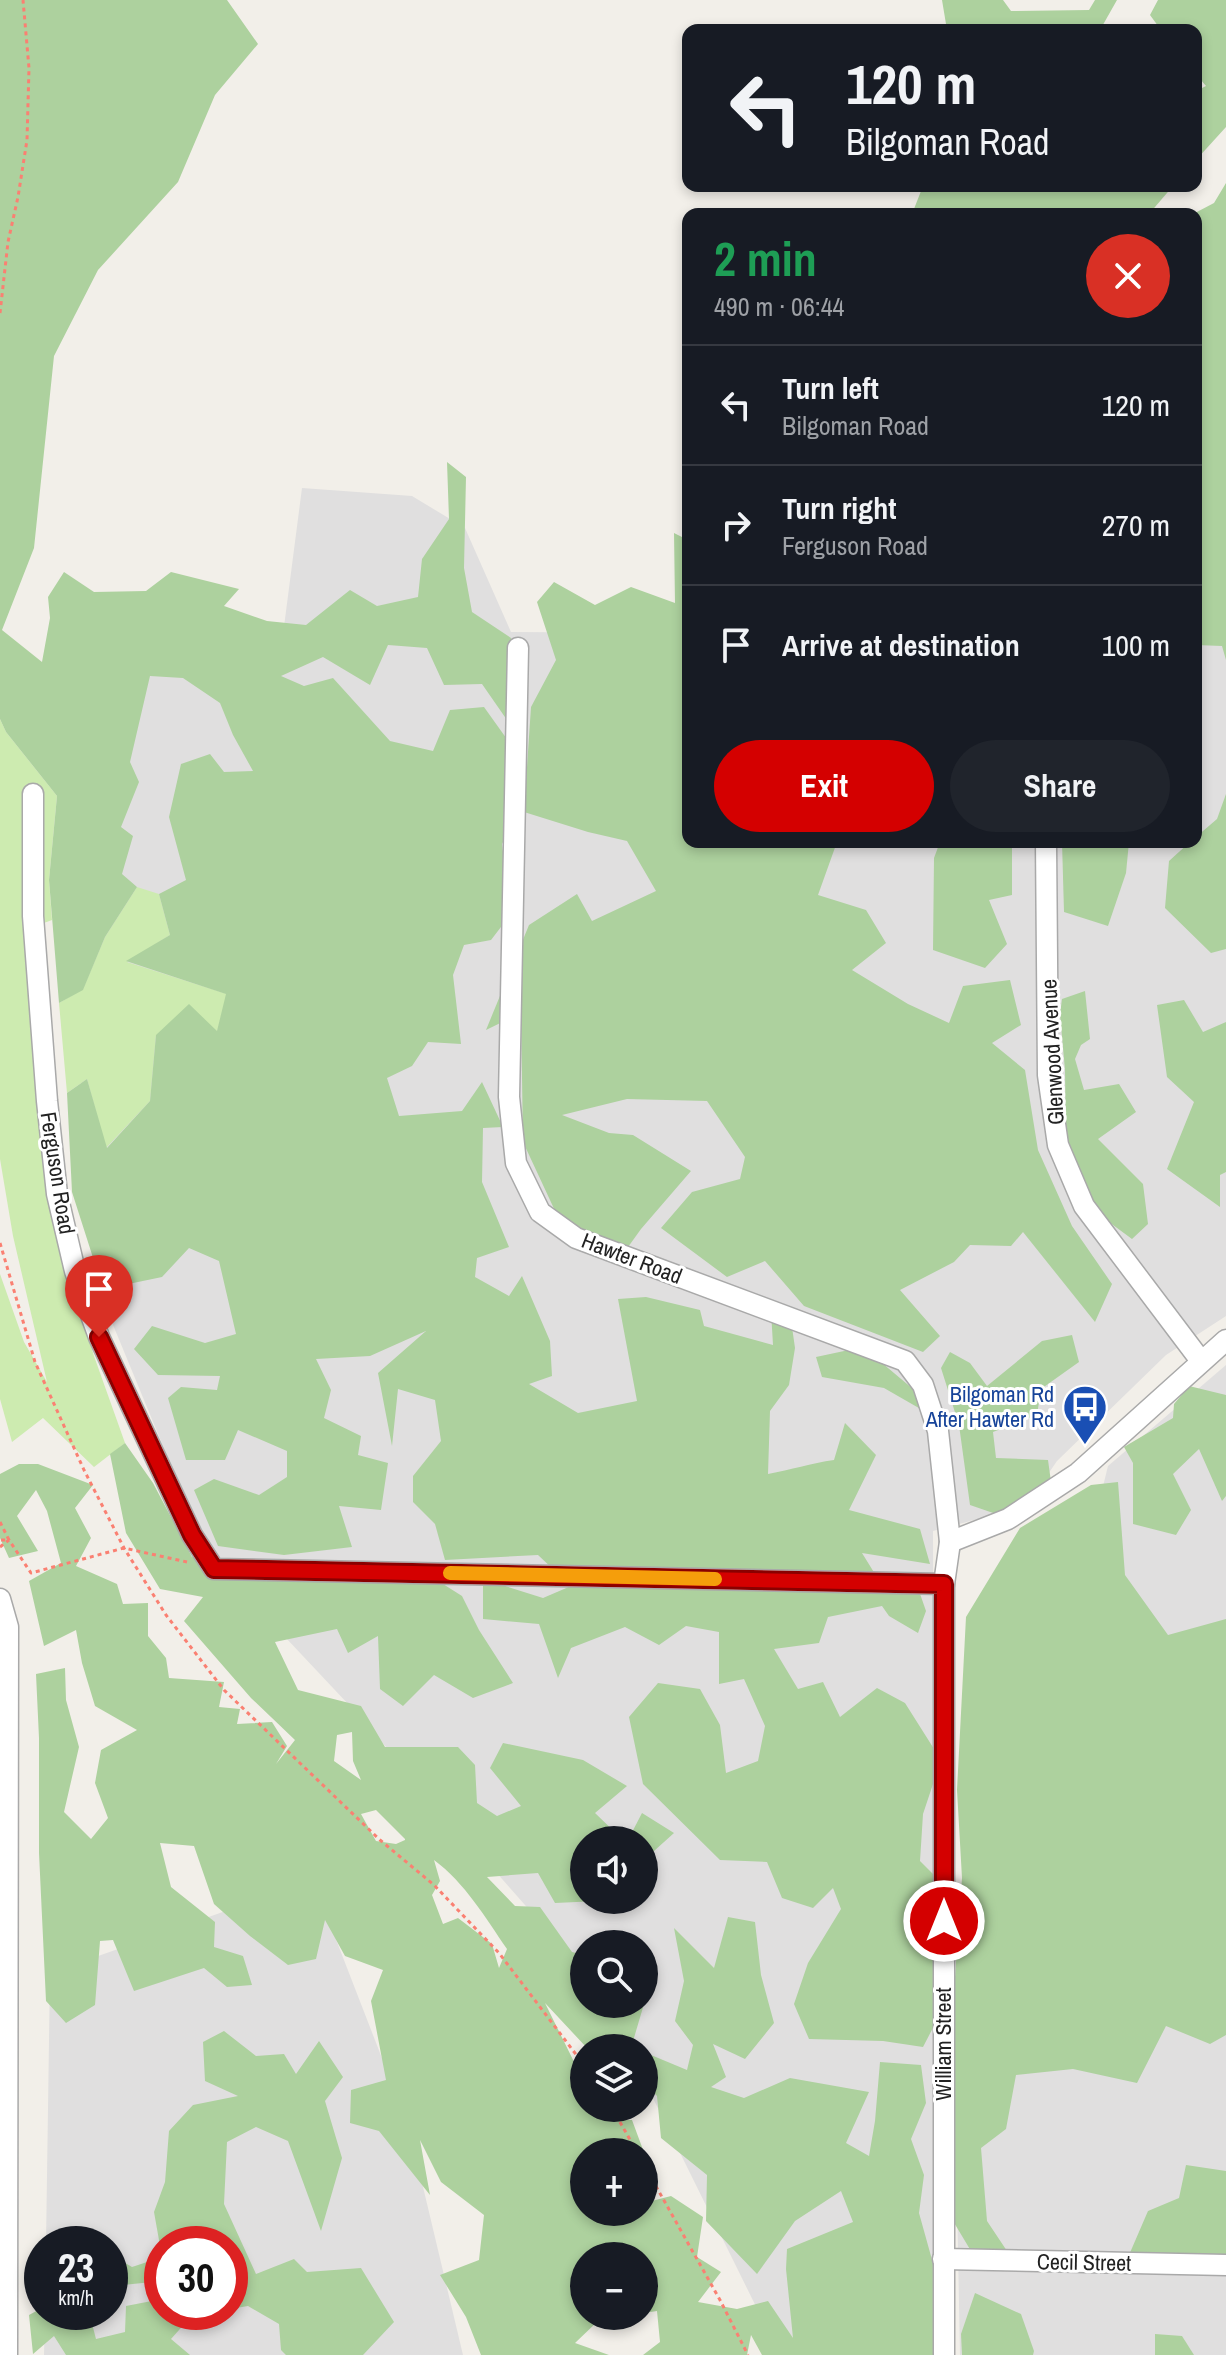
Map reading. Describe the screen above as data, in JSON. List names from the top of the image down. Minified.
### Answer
{"streets":{"street":["Glenwood Avenue","Ferguson Road","Hawter Road","William Street","Cecil Street"]},"crossings":[["Hawter Road","William Street"],["William Street","Cecil Street"]],"places":{"bus stop":["Bilgoman Rd After Hawter Rd"]},"page":{"turn":["120 m","Bilgoman Road"],"heading":["2 min","490 m · 06:44"],"list":[{"name":"Turn left","note":"Bilgoman Road","value":"120 m"},{"name":"Turn right","note":"Ferguson Road","value":"270 m"},{"name":"Arrive at destination","value":"100 m"}],"buttons":["Exit","Share"],"map_buttons":["+","−"],"speed":"23 km/h","limit":"30"}}
